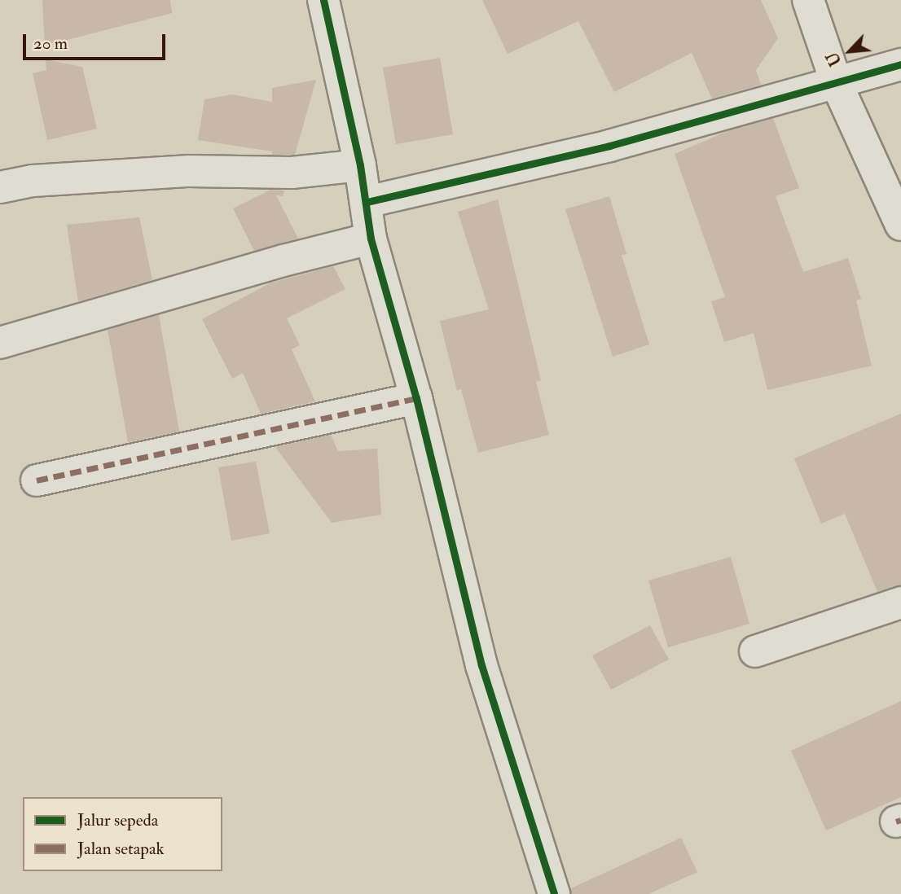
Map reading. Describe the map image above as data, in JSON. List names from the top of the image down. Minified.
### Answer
{"legend":["Jalur sepeda","Jalan setapak"],"scale_bar":"20 m","north":"bottom left"}
